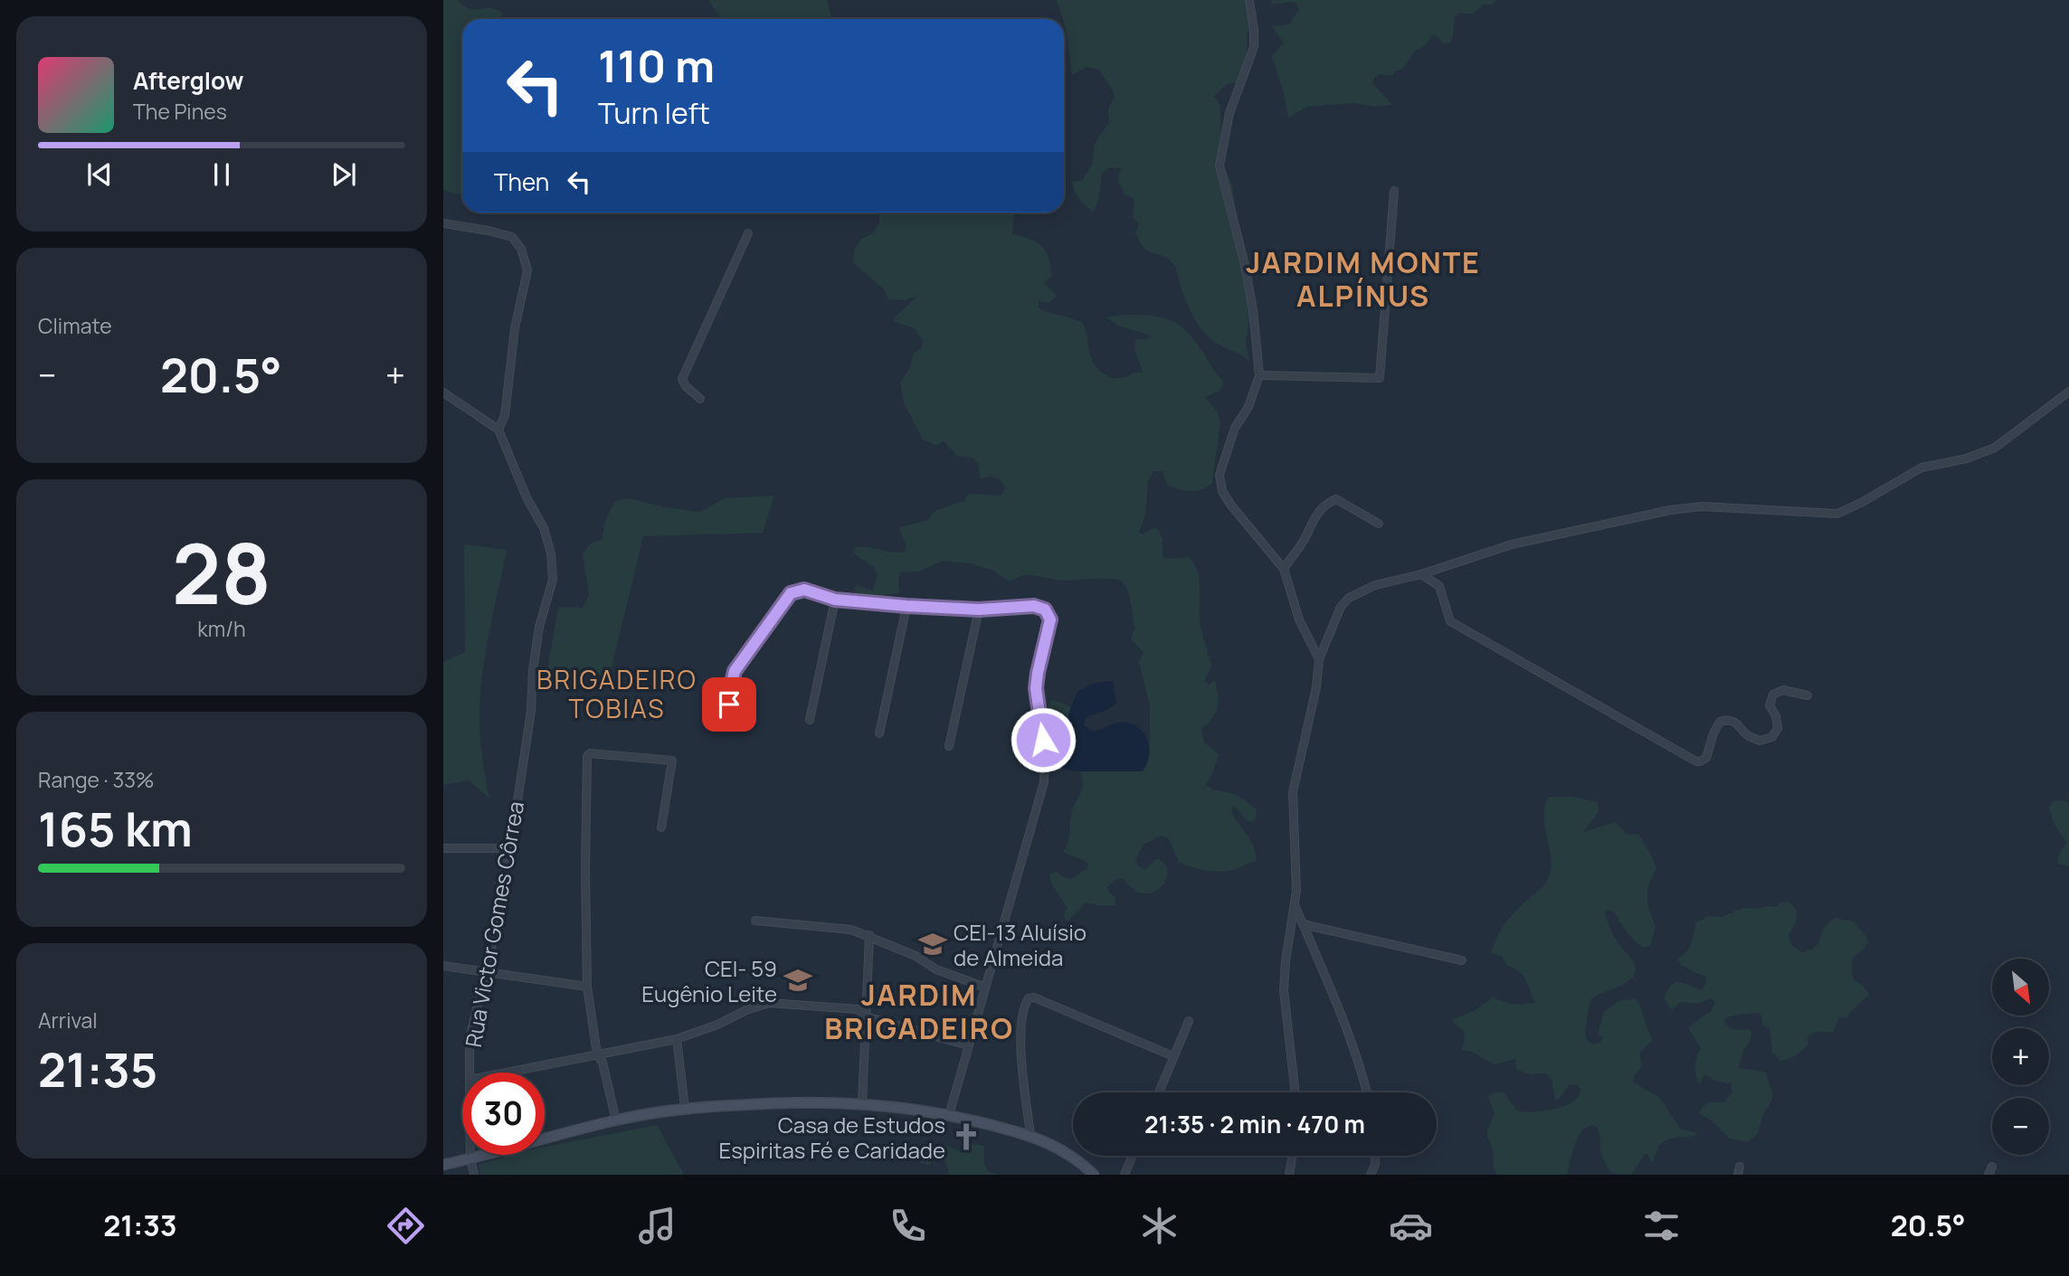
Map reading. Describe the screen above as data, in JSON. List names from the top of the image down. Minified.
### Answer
{"streets":{"street":["Rua Victor Gomes Côrrea"]},"districts":["JARDIM MONTE ALPÍNUS","BRIGADEIRO TOBIAS","JARDIM BRIGADEIRO"],"places":{"school or university":["CEI-13 Aluísio de Almeida","CEI- 59 Eugênio Leite"],"church":["Casa de Estudos Espiritas Fé e Caridade"]},"north":"bottom right","page":{"turn":["110 m","Turn left"],"song":["Afterglow","The Pines"],"then":"Then","tile":["Climate",["28","km/h"],["Range · 33%","165 km"],["Arrival","21:35"]],"heat":["−","20.5°","+"],"map_buttons":["+","−"],"limit":"30","trip":"21:35 · 2 min · 470 m","tabs":["21:33","20.5°"]}}
